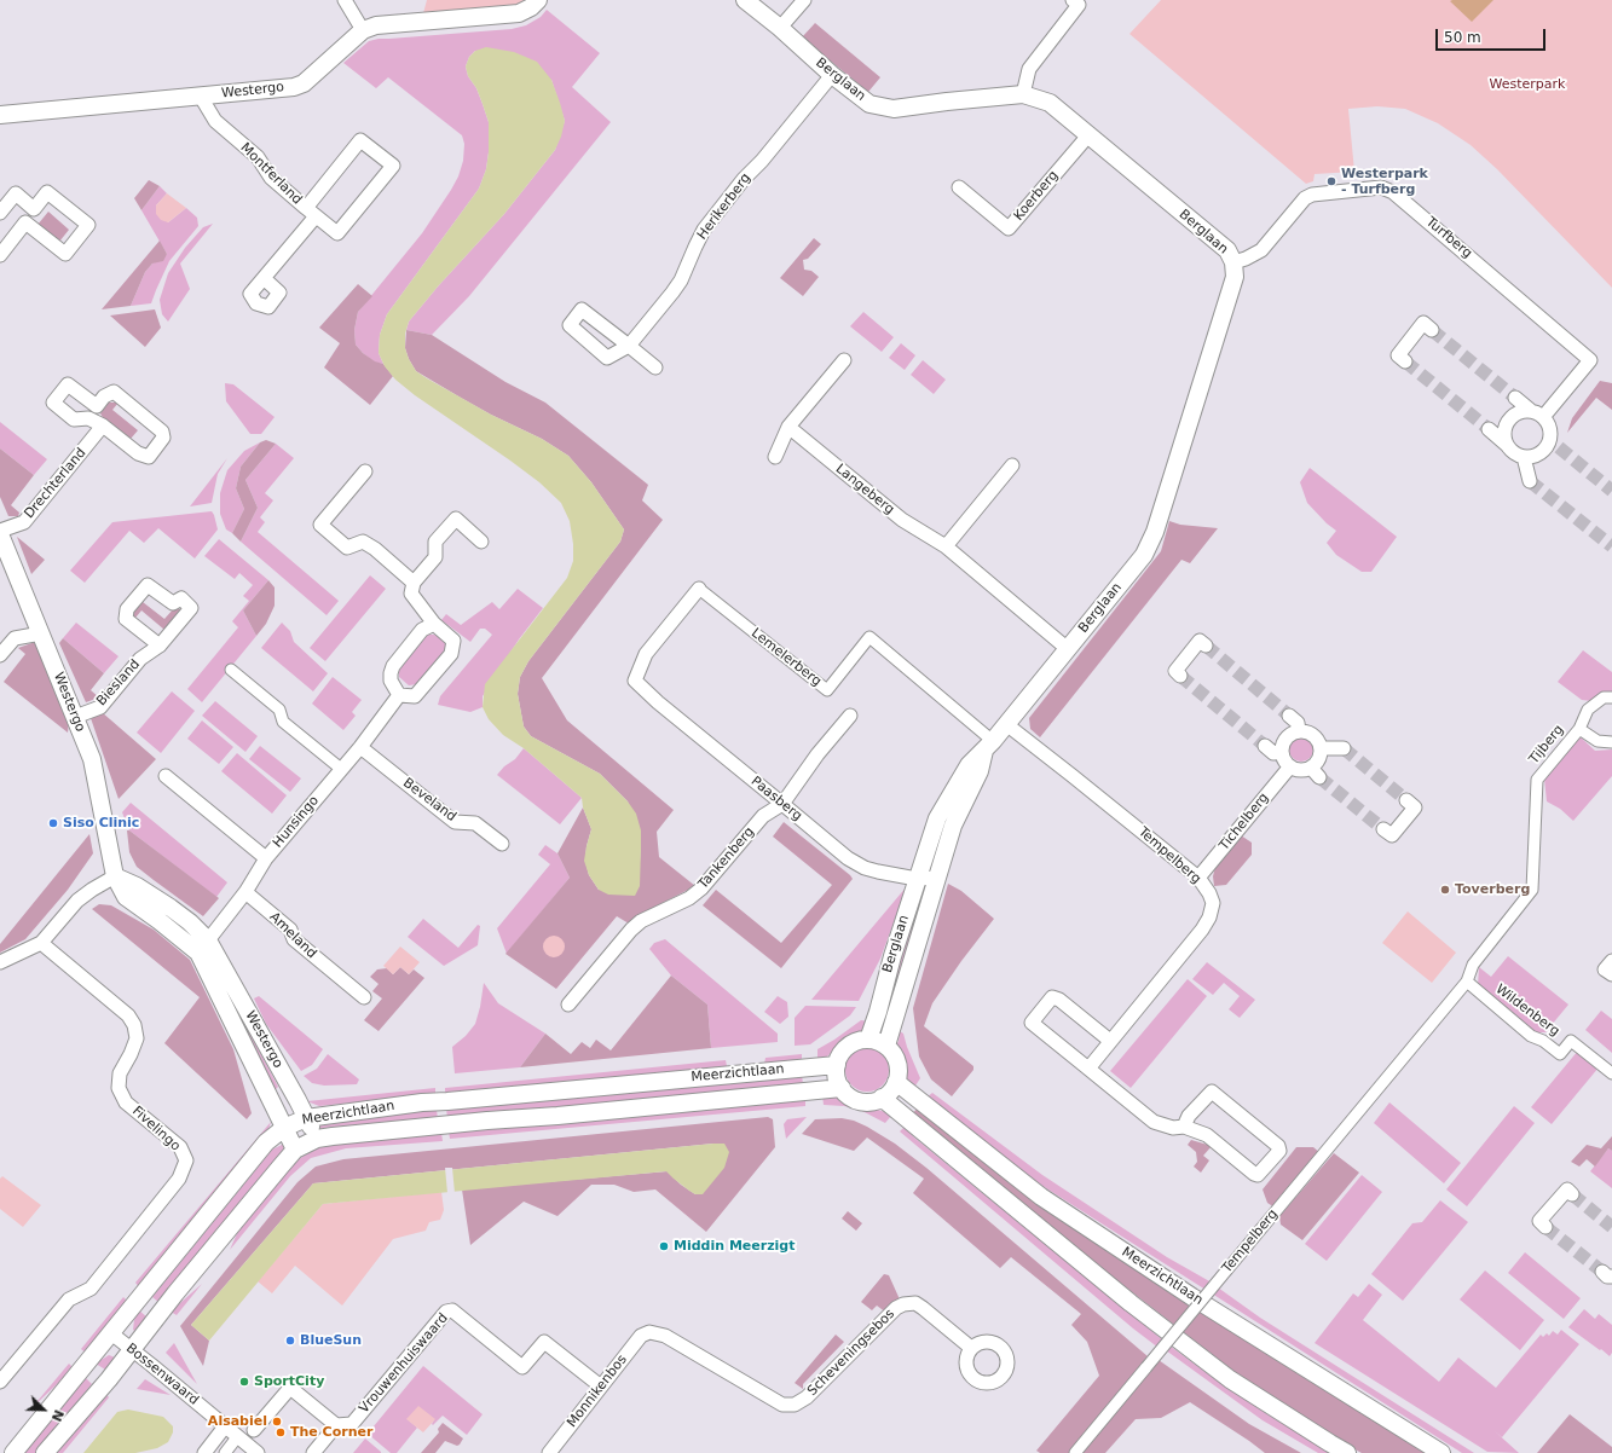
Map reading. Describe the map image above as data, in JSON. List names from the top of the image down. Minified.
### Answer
{"streets":{"street":["Berglaan","Westergo","Montferland","Koerberg","Herikerberg","Turfberg","Drechterland","Langeberg","Lemelerberg","Biesland","Tijberg","Paasberg","Beveland","Hunsingo","Tichelberg","Tempelberg","Tankenberg","Ameland","Wildenberg","Meerzichtlaan","Fivelingo","Scheveningsebos","Vrouwenhuiswaard","Bossenwaard","Monnikenbos"]},"crossings":[["Berglaan","Koerberg"],["Berglaan","Herikerberg"],["Berglaan","Turfberg"],["Berglaan","Langeberg"],["Berglaan","Lemelerberg"],["Berglaan","Paasberg"],["Berglaan","Tempelberg"],["Berglaan","Meerzichtlaan"],["Westergo","Montferland"],["Westergo","Biesland"],["Westergo","Hunsingo"],["Westergo","Meerzichtlaan"],["Lemelerberg","Paasberg"],["Tijberg","Tempelberg"],["Tijberg","Wildenberg"],["Paasberg","Tankenberg"],["Beveland","Hunsingo"],["Hunsingo","Ameland"],["Tichelberg","Tempelberg"],["Tempelberg","Wildenberg"],["Meerzichtlaan","Bossenwaard"],["Scheveningsebos","Monnikenbos"],["Vrouwenhuiswaard","Monnikenbos"]],"parks":["Westerpark"],"places":["Westerpark - Turfberg","Siso Clinic","Toverberg","Middin Meerzigt","BlueSun","SportCity","Alsabiel","The Corner"],"scale_bar":"50 m","north":"bottom right"}
